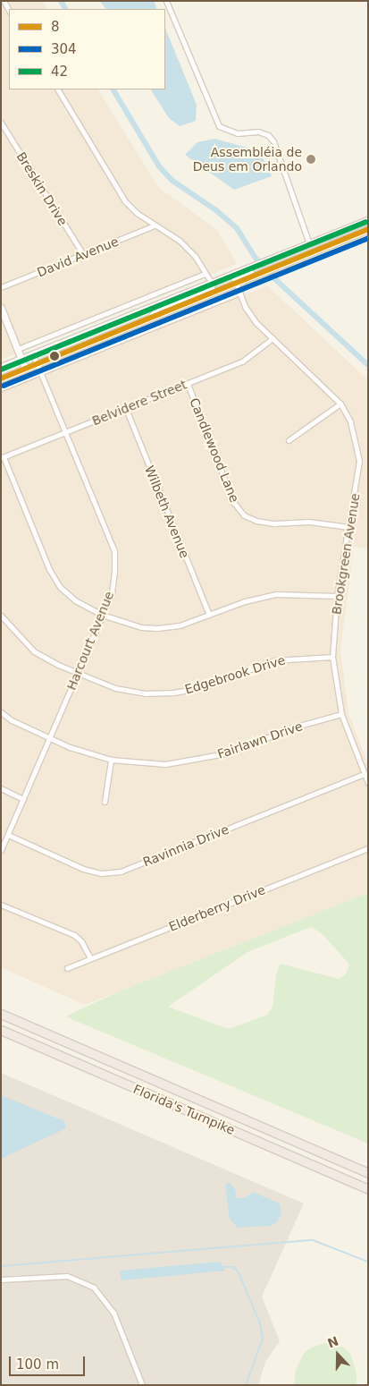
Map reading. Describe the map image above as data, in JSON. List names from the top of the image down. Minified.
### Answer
{"streets":{"highway":["Florida's Turnpike"],"street":["Breskin Drive","David Avenue","Belvidere Street","Candlewood Lane","Wilbeth Avenue","Brookgreen Avenue","Harcourt Avenue","Edgebrook Drive","Fairlawn Drive","Ravinnia Drive","Elderberry Drive"]},"crossings":[["Breskin Drive","David Avenue"],["Belvidere Street","Candlewood Lane"],["Belvidere Street","Wilbeth Avenue"],["Belvidere Street","Brookgreen Avenue"],["Belvidere Street","Harcourt Avenue"],["Candlewood Lane","Brookgreen Avenue"],["Brookgreen Avenue","Edgebrook Drive"],["Brookgreen Avenue","Fairlawn Drive"],["Brookgreen Avenue","Ravinnia Drive"],["Harcourt Avenue","Edgebrook Drive"],["Harcourt Avenue","Fairlawn Drive"],["Harcourt Avenue","Ravinnia Drive"]],"places":["Assembléia de Deus em Orlando"],"lines":["transit line 42","transit line 8","transit line 304"],"legend":["8","304","42"],"scale_bar":"100 m","north":"top"}
